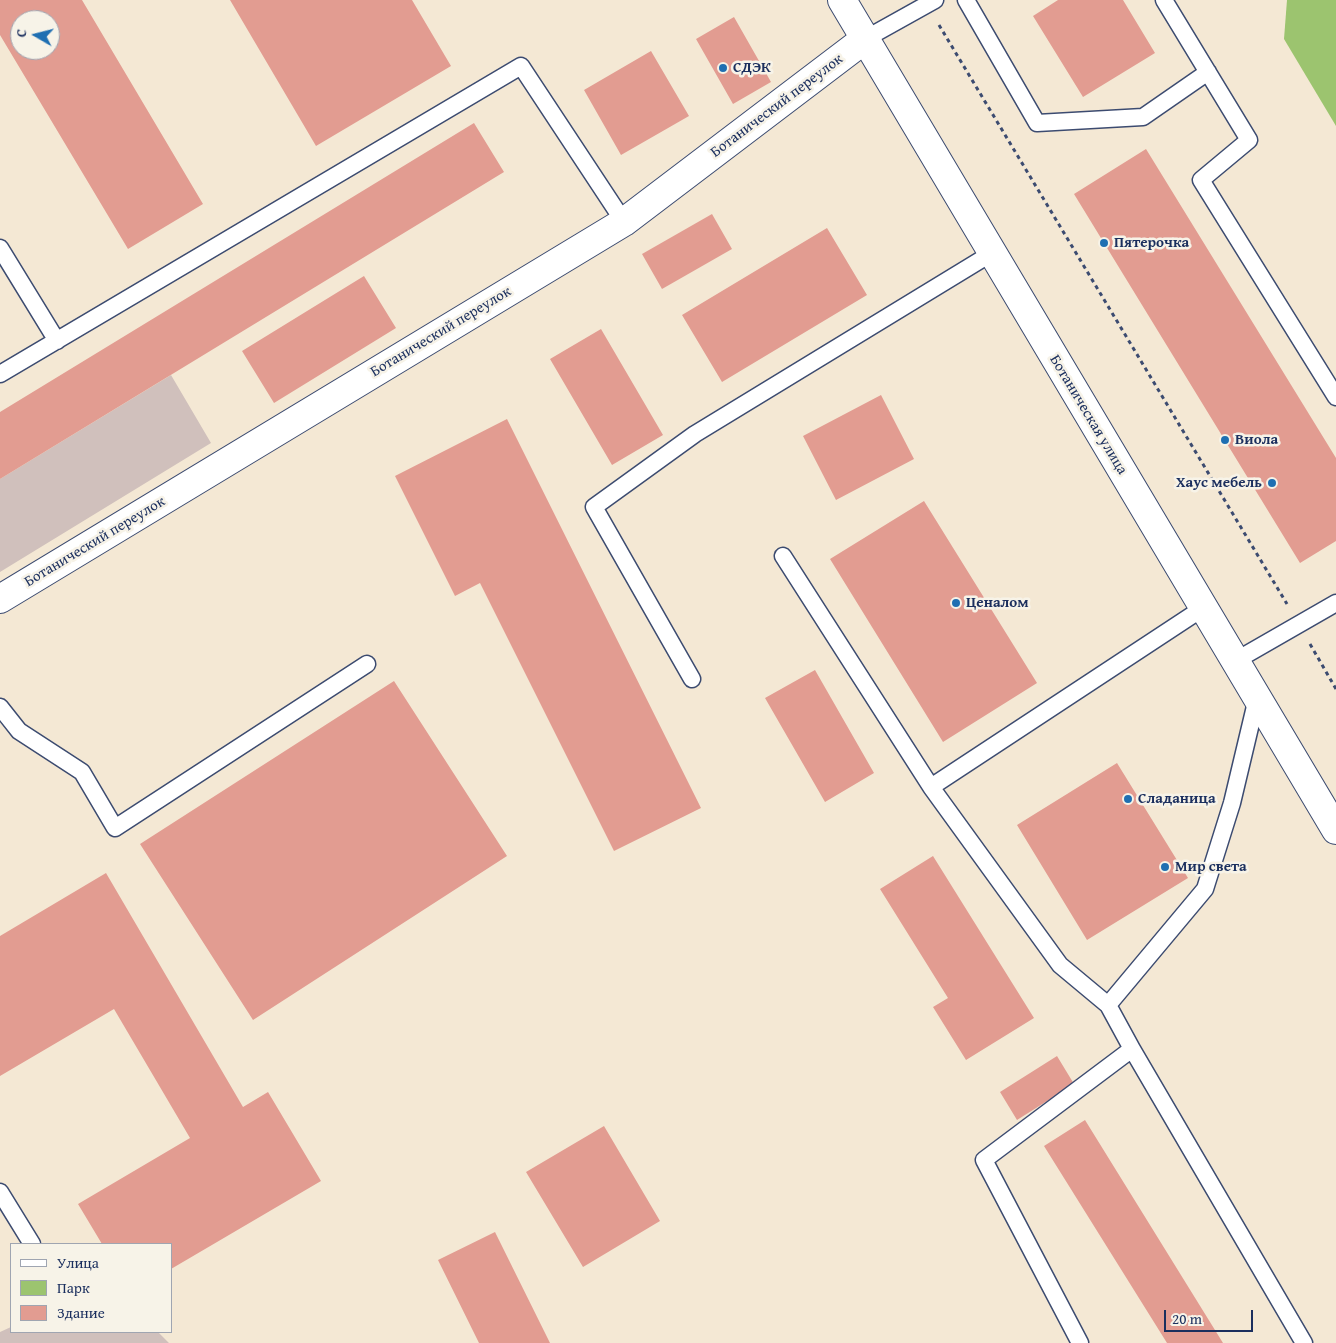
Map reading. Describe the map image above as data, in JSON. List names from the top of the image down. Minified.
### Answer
{"streets":{"street":["Ботанический переулок","Ботаническая улица"]},"crossings":[["Ботанический переулок","Ботаническая улица"]],"places":["СДЭК","Пятерочка","Виола","Хаус мебель","Ценалом","Сладаница","Мир света"],"legend":["Улица","Парк","Здание"],"scale_bar":"20 m","north":"left"}
